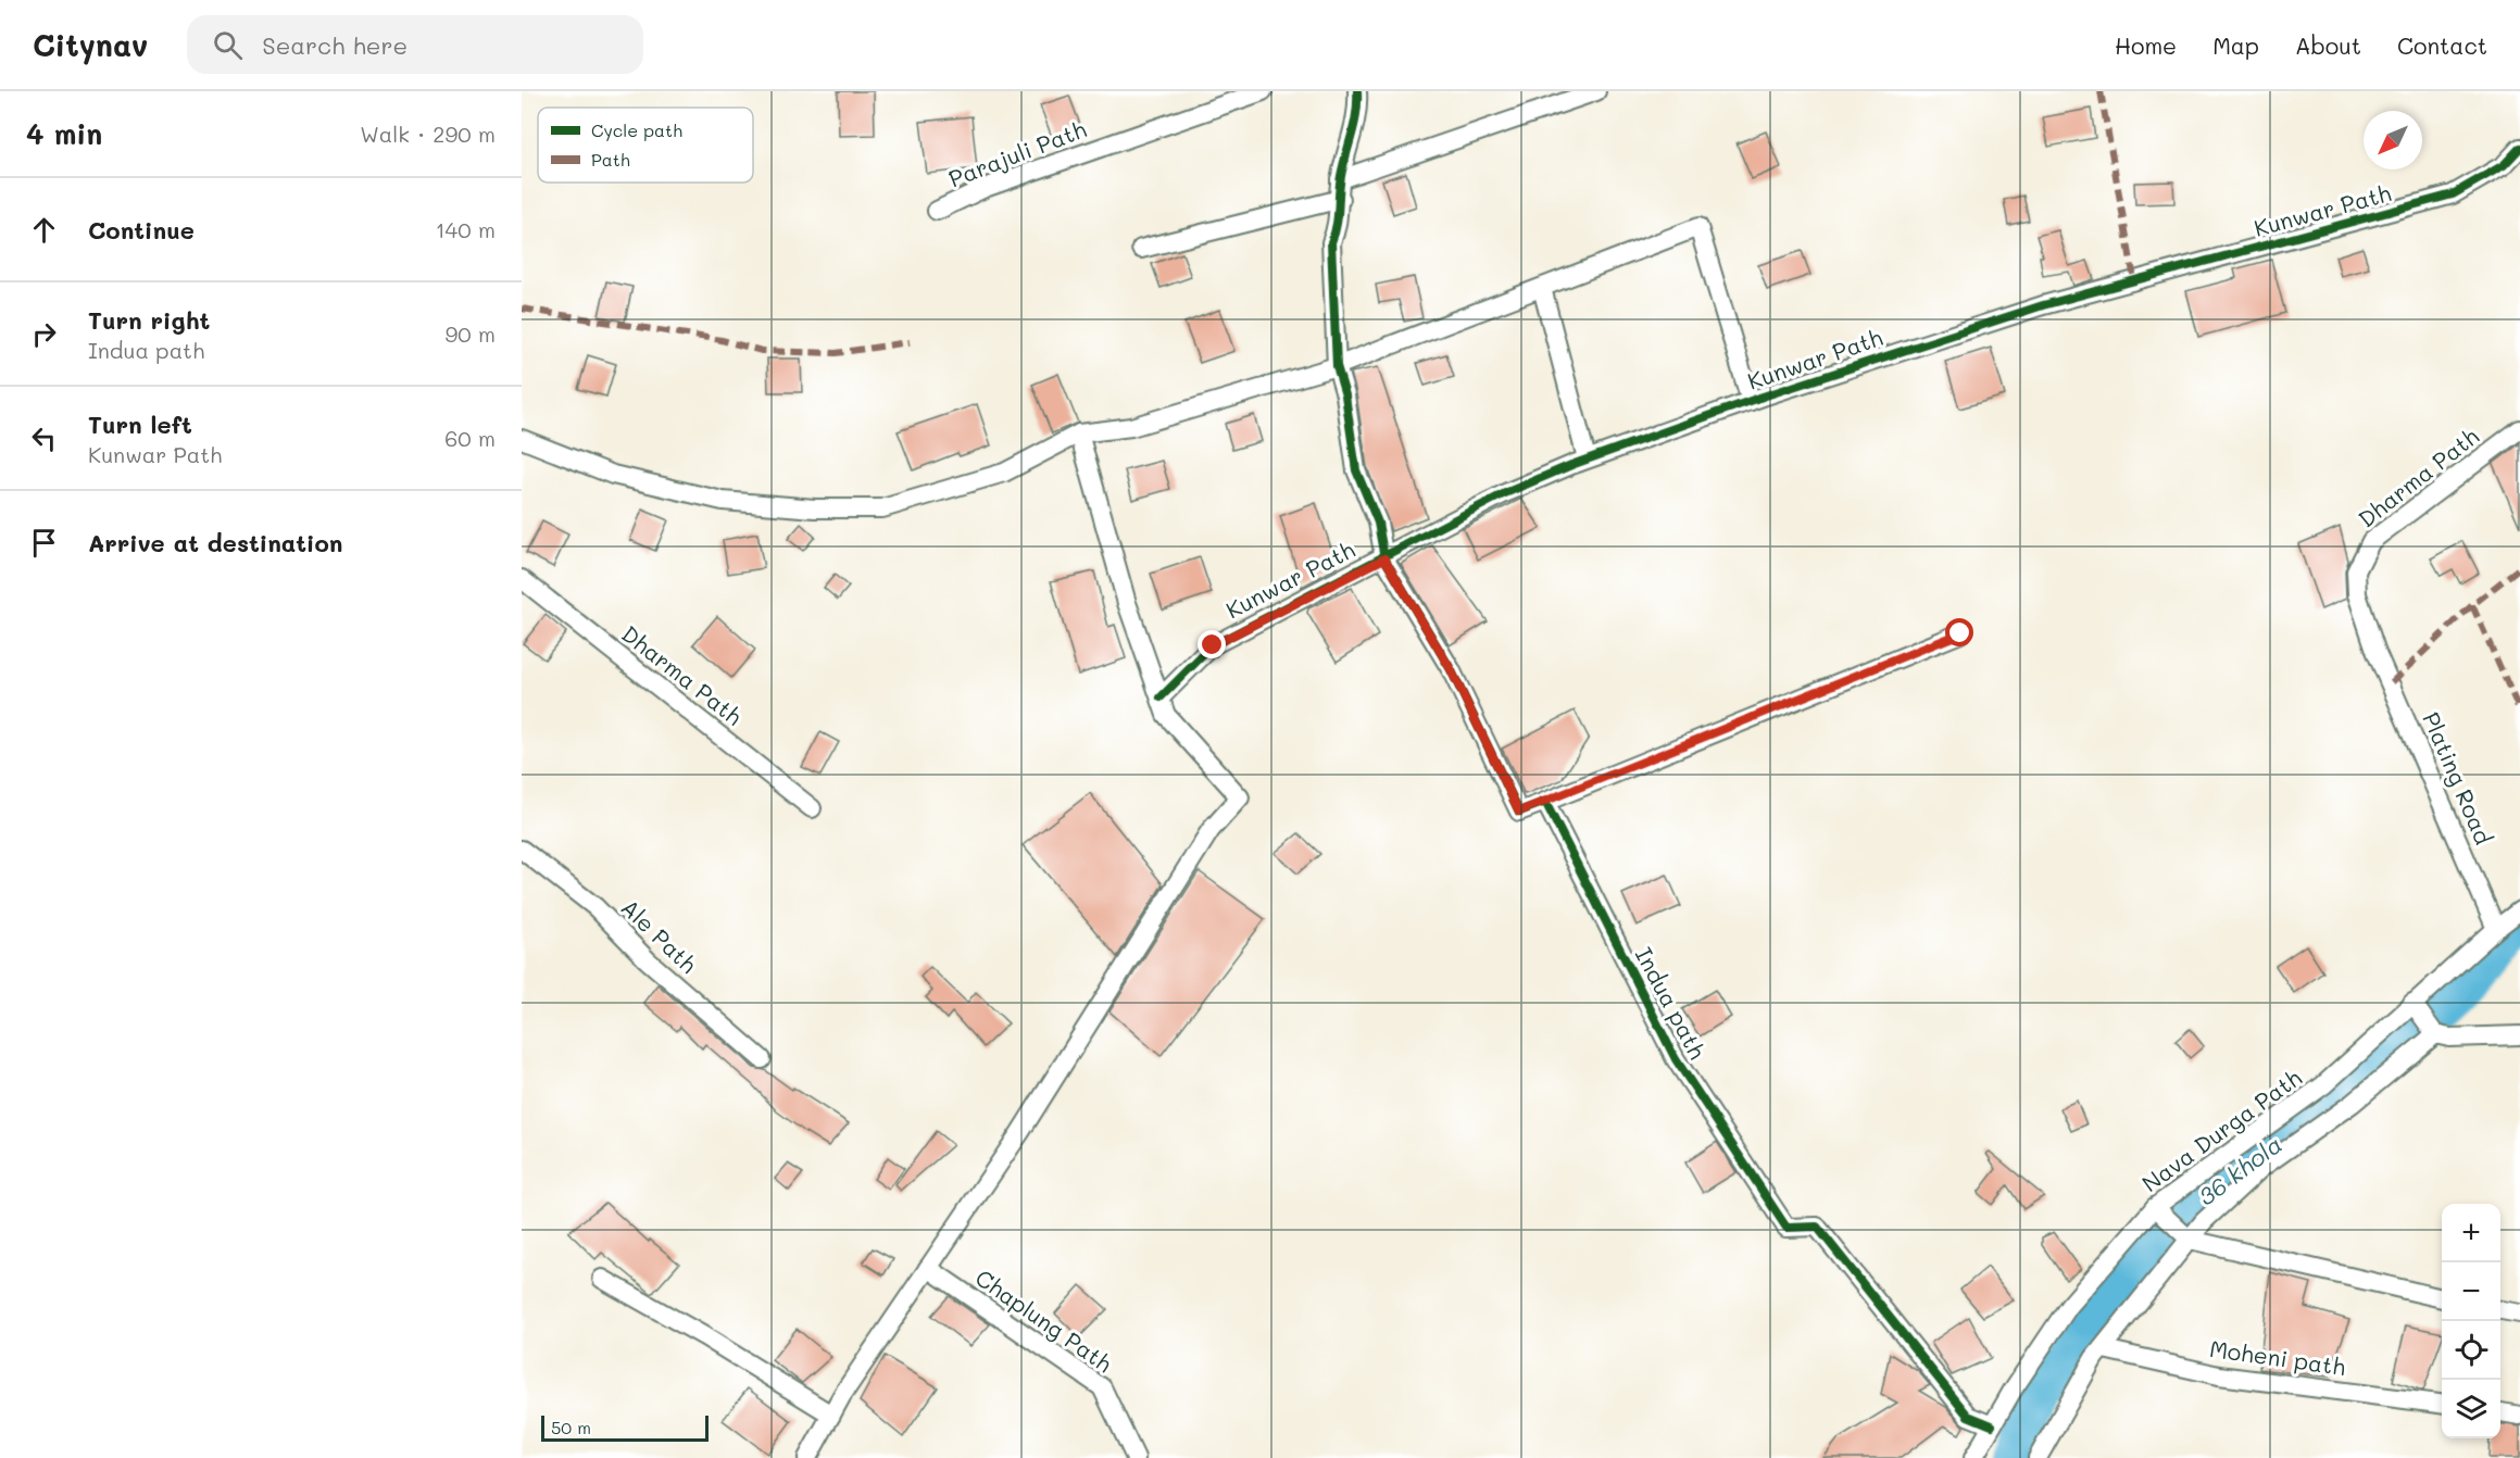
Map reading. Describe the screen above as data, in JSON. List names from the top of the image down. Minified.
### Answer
{"streets":{"street":["Parajuli Path","Kunwar Path","Dharma Path","Plating Road","Ale Path","Indua path","Nava Durga Path","Chaplung Path","Moheni path"]},"crossings":[["Dharma Path","Plating Road"],["Plating Road","Nava Durga Path"],["Indua path","Nava Durga Path"]],"water":["36 khola"],"legend":["Cycle path","Path"],"scale_bar":"50 m","north":"bottom left","page":{"header":"Citynav","search":"Search here","nav":["Home","Map","About","Contact"],"heading":["4 min","Walk · 290 m"],"list":[["Continue","140 m"],["Turn right","Indua path","90 m"],["Turn left","Kunwar Path","60 m"],"Arrive at destination"],"map_buttons":["+","−"],"scale":"50 m"}}
